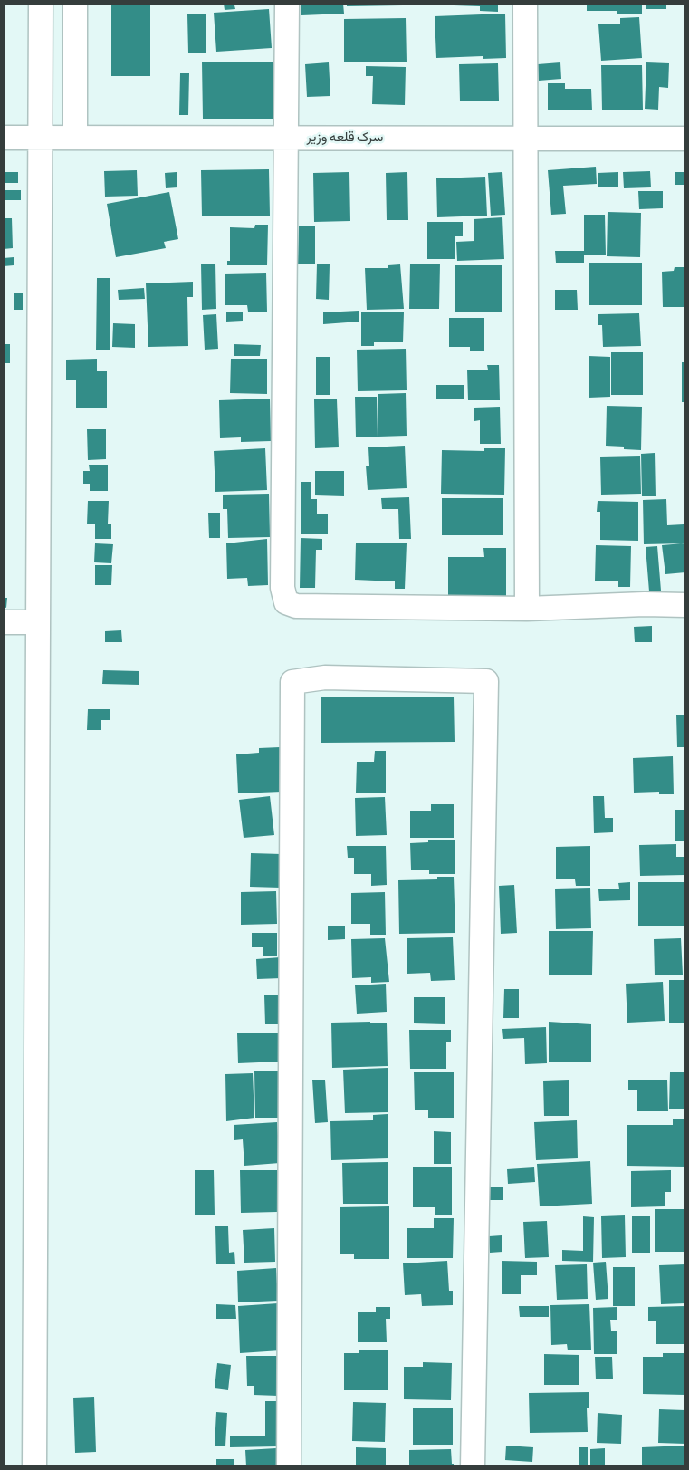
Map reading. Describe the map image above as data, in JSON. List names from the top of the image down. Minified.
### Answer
{"streets":{"street":["سرک قلعه وزیر"]}}
